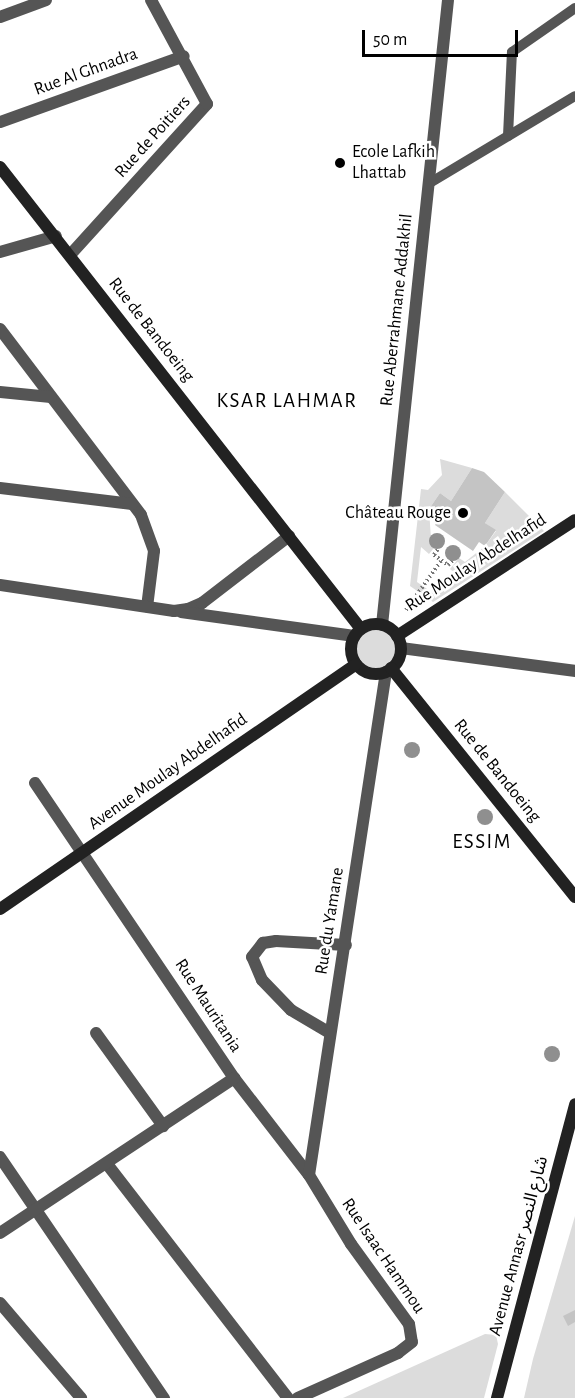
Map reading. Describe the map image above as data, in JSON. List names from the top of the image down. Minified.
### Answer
{"streets":{"street":["Rue Al Ghnadra","Rue de Poitiers","Rue Aberrahmane Addakhil","Rue de Bandoeing","Rue Moulay Abdelhafid","Avenue Moulay Abdelhafid","Rue du Yamane","Rue Mauritania","Avenue Annasr شارع النصر","Rue Isaac Hammou"]},"crossings":[["Rue Al Ghnadra","Rue de Poitiers"],["Rue de Poitiers","Rue de Bandoeing"],["Rue Aberrahmane Addakhil","Rue Moulay Abdelhafid"],["Rue de Bandoeing","Rue du Yamane"],["Avenue Moulay Abdelhafid","Rue Mauritania"],["Rue du Yamane","Rue Mauritania"],["Rue du Yamane","Rue Isaac Hammou"],["Rue Mauritania","Rue Isaac Hammou"]],"districts":["KSAR LAHMAR","ESSIM"],"places":["Ecole Lafkih Lhattab","Château Rouge"],"scale_bar":"50 m"}
